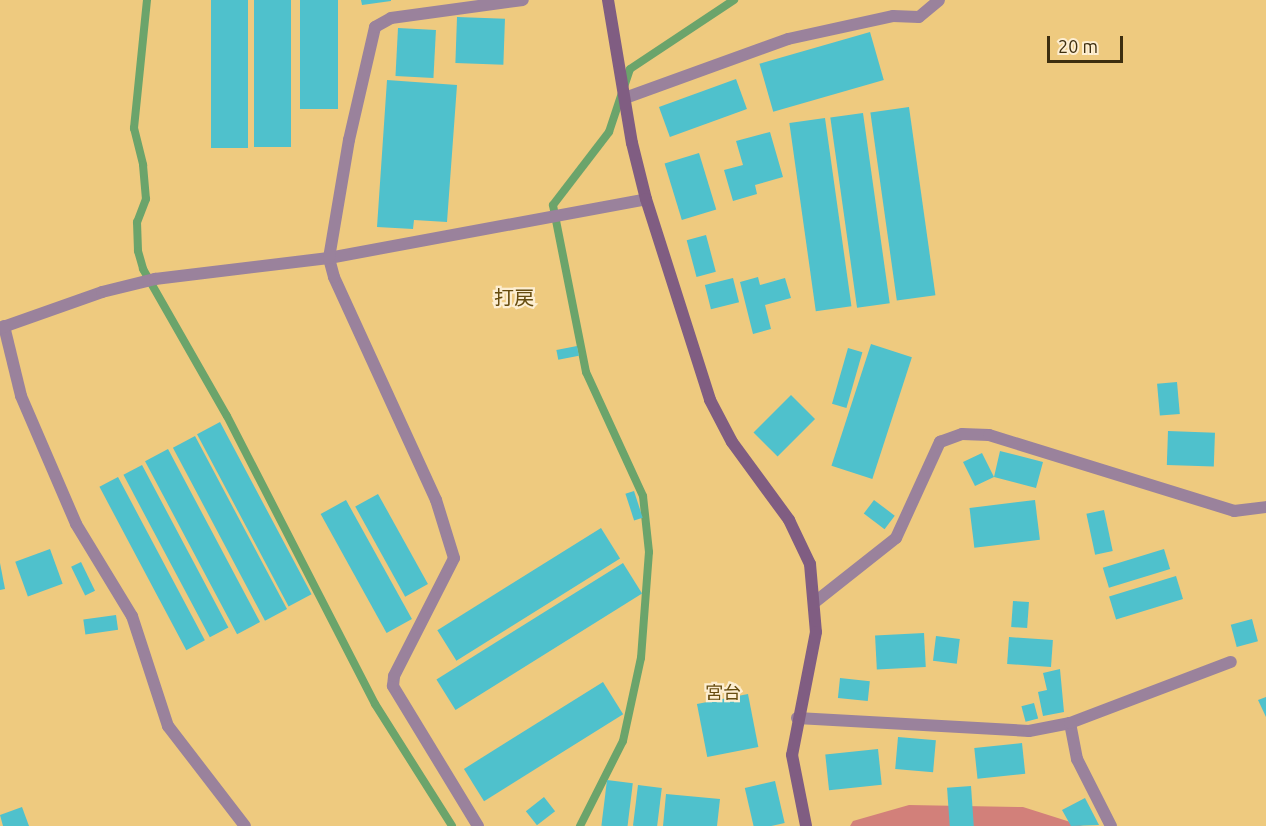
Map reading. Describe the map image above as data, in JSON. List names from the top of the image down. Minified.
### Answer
{"districts":["打戻","宮台"],"scale_bar":"20 m"}
